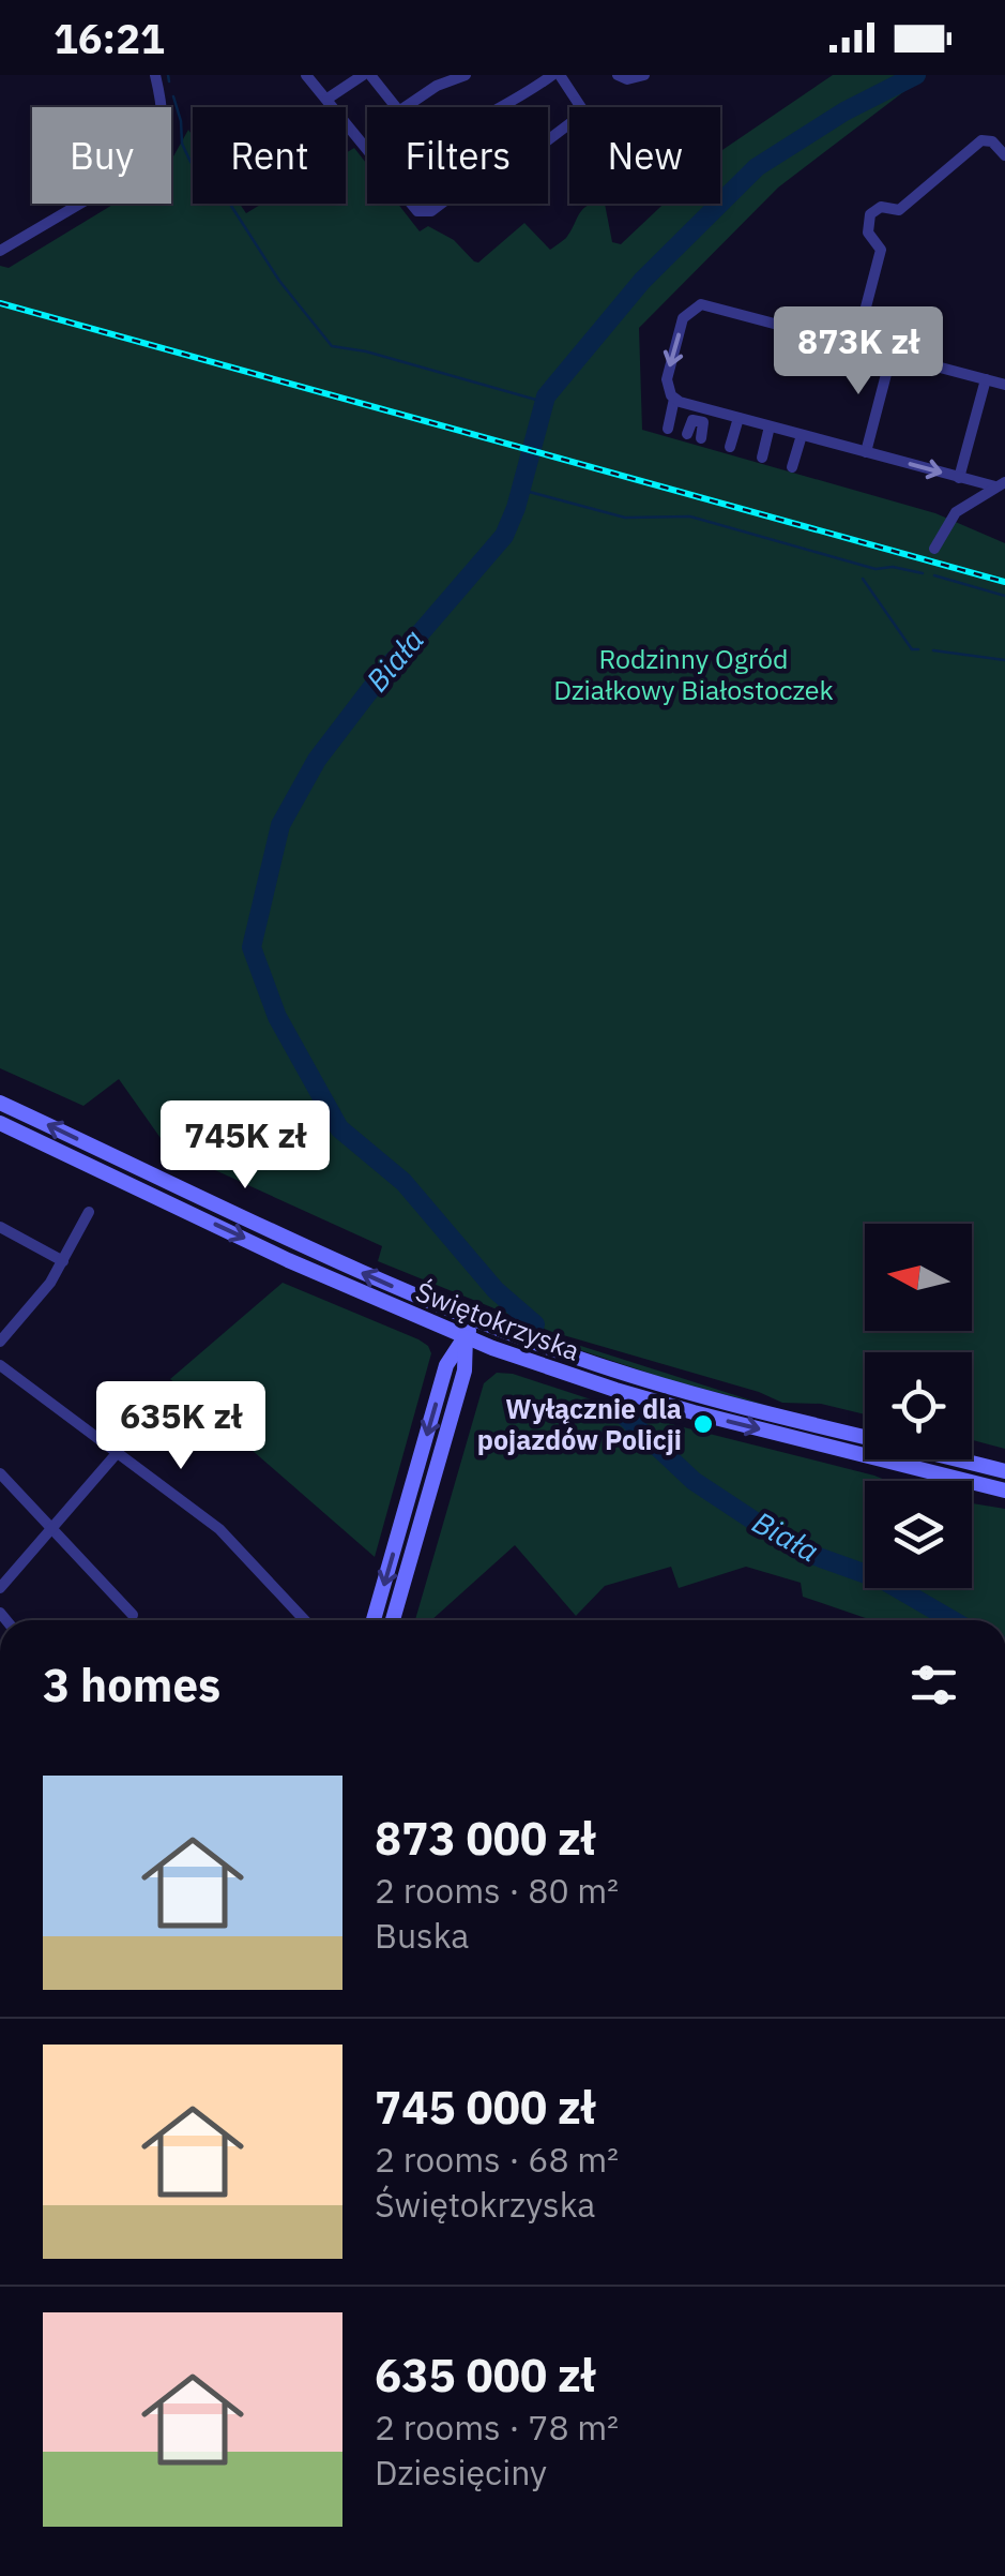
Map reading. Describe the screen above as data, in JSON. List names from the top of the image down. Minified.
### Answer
{"streets":{"main road":["Świętokrzyska"]},"water":["Biała"],"parks":["Rodzinny Ogród Działkowy Białostoczek"],"places":["Wyłącznie dla pojazdów Policji"],"north":"left","page":{"status":"16:21","chip":["Buy","Rent","Filters","New"],"price":["873K zł","745K zł","635K zł"],"heading":"3 homes","list":[{"name":"873 000 zł","note":"2 rooms · 80 m² · Buska"},{"name":"745 000 zł","note":"2 rooms · 68 m² · Świętokrzyska"},{"name":"635 000 zł","note":"2 rooms · 78 m² · Dziesięciny"}]}}
